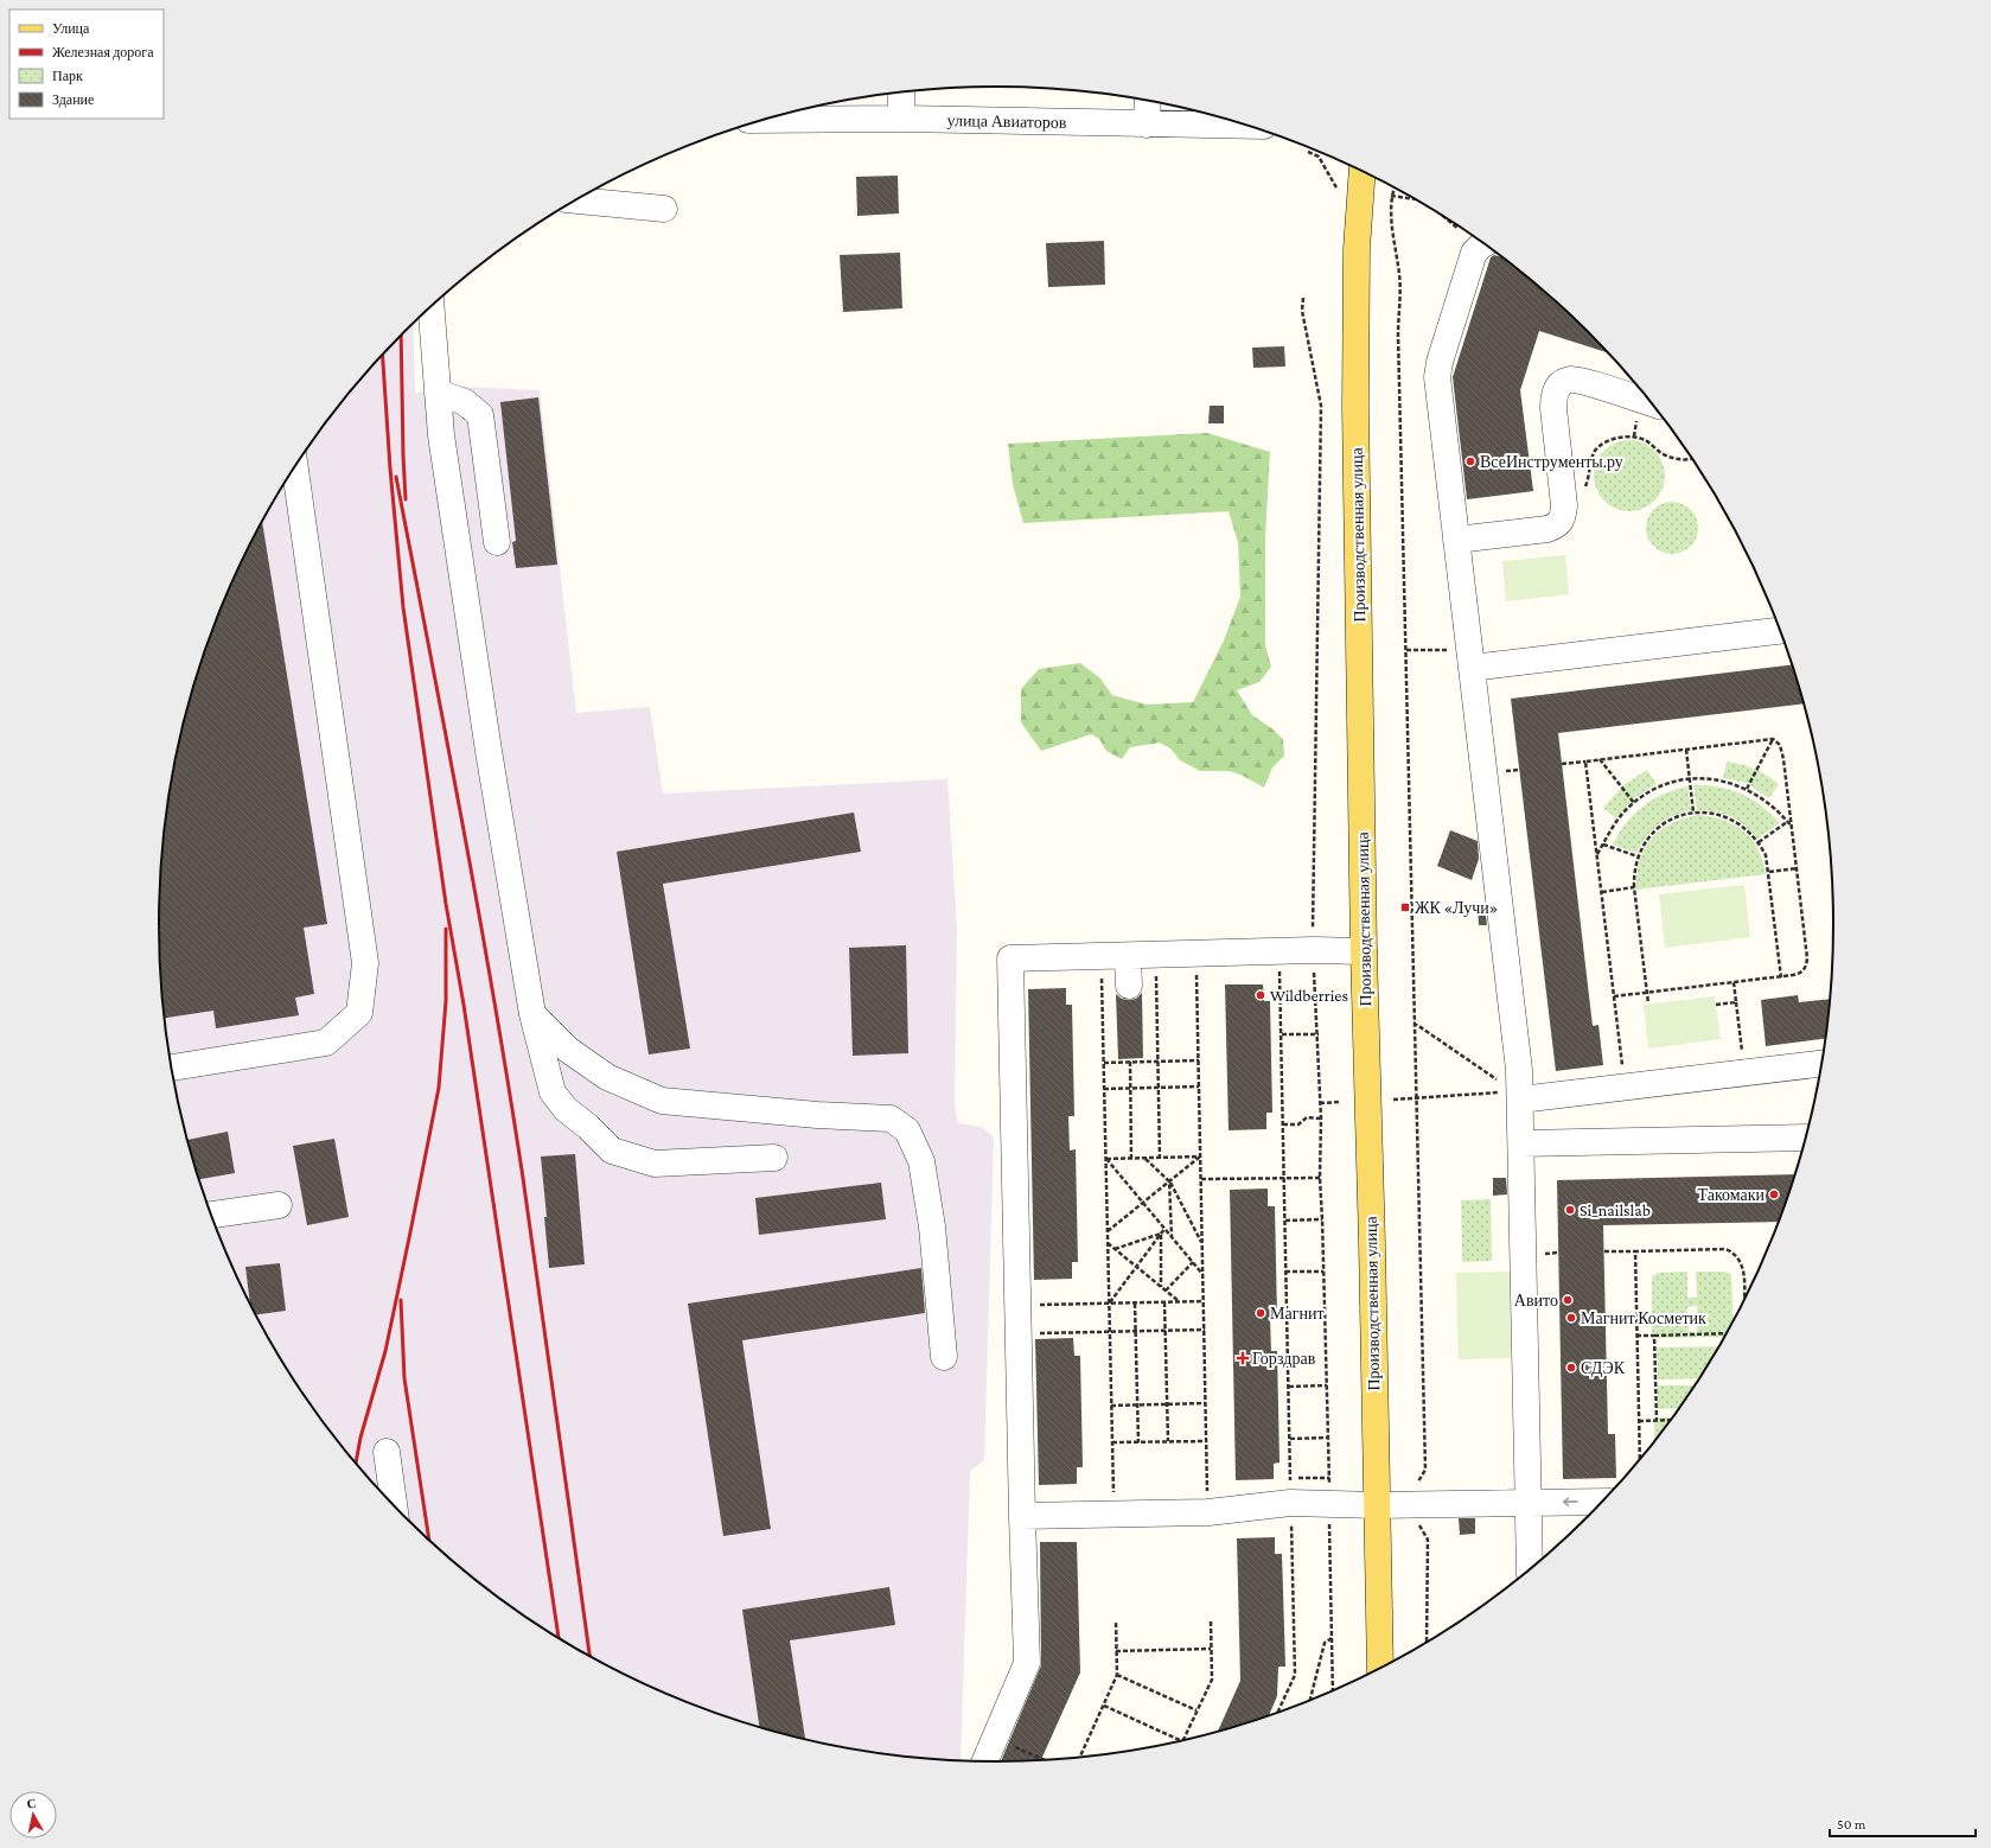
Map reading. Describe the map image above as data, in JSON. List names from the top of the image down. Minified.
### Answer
{"streets":{"main road":["Производственная улица"],"street":["улица Авиаторов"]},"places":{"other":["ВсеИнструменты.ру","Wildberries","Такомаки","Si_nailslab","Авито","Магнит","Магнит Косметик","СДЭК"],"transit":["ЖК «Лучи»"],"health":["Горздрав"]},"legend":["Улица","Железная дорога","Парк","Здание"],"scale_bar":"50 m","north":"top"}
